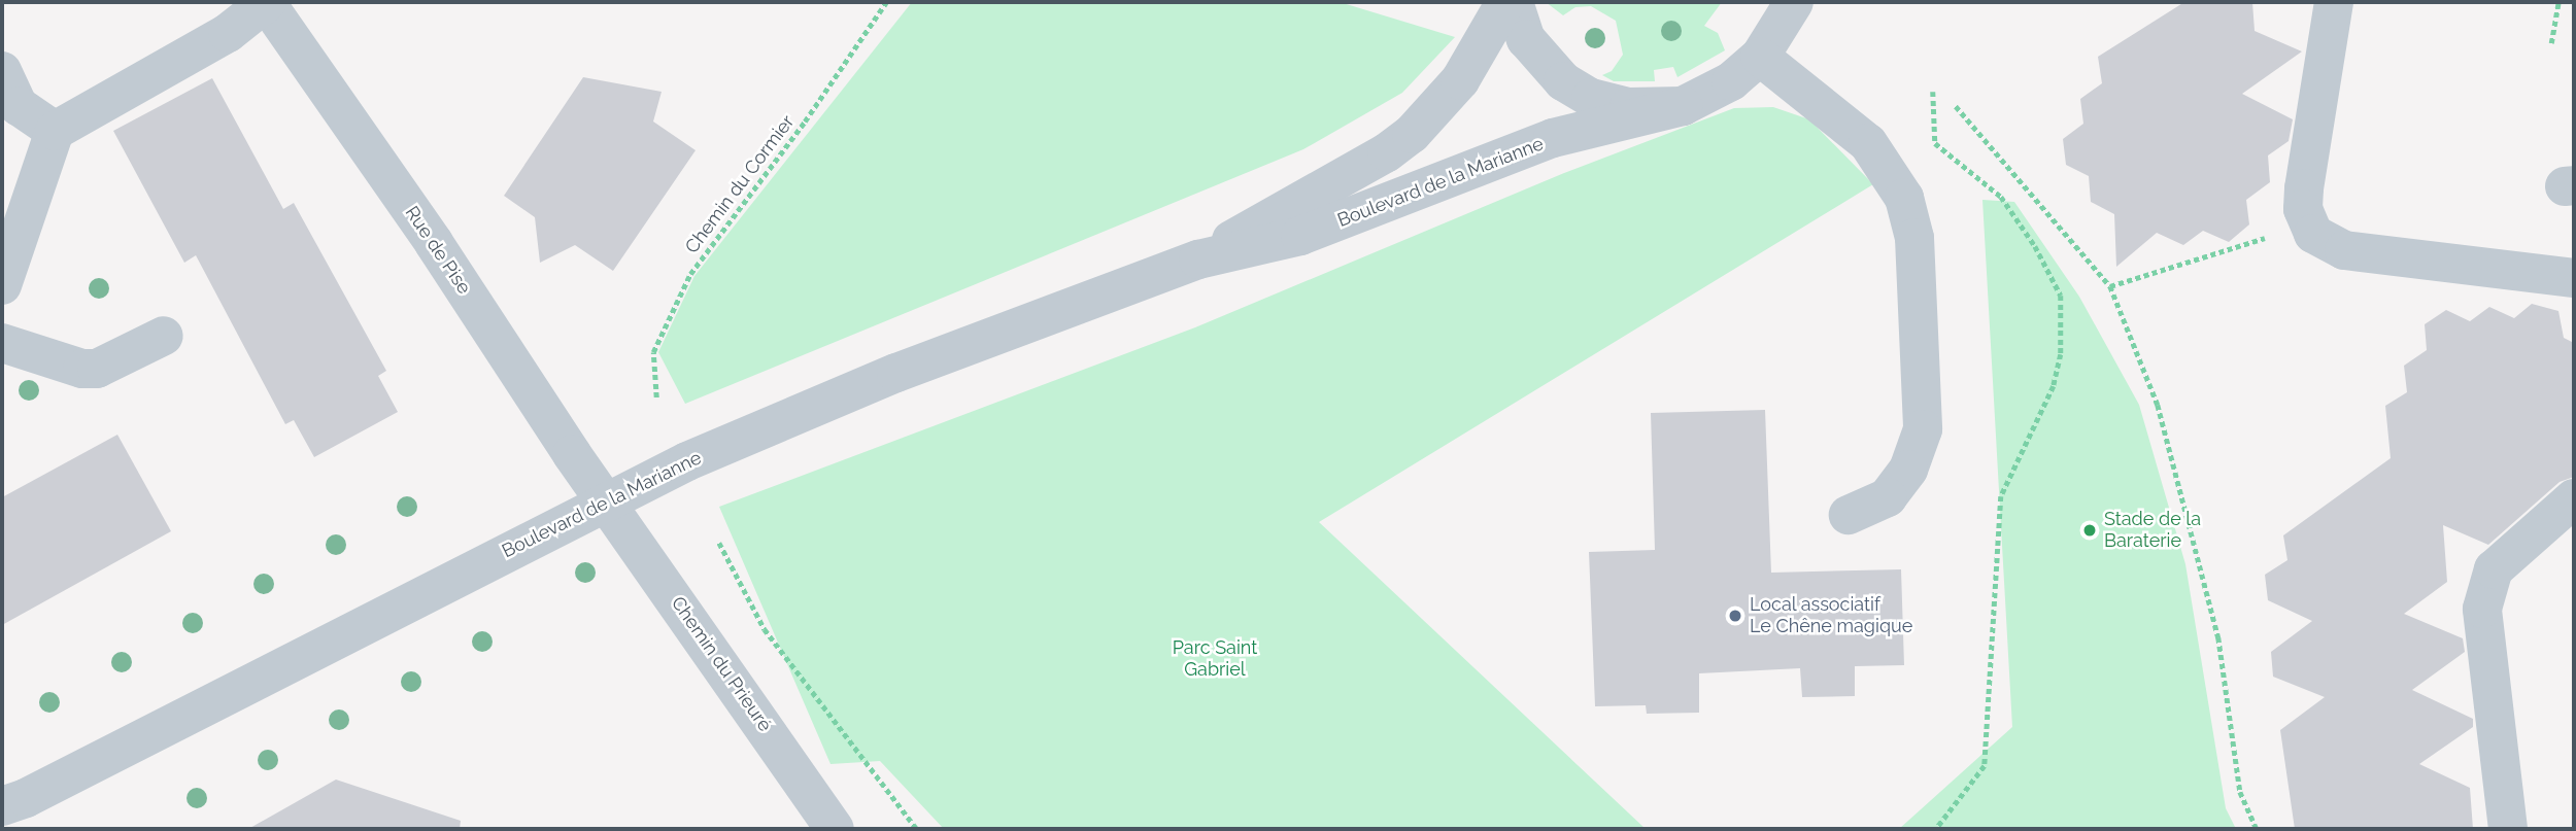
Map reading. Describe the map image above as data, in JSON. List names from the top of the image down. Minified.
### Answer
{"streets":{"street":["Boulevard de la Marianne","Rue de Pise","Chemin du Prieuré"],"path":["Chemin du Cormier"]},"crossings":[["Boulevard de la Marianne","Rue de Pise"],["Boulevard de la Marianne","Chemin du Prieuré"],["Rue de Pise","Chemin du Prieuré"]],"parks":["Parc Saint Gabriel"],"places":["Stade de la Baraterie","Local associatif Le Chêne magique"]}
